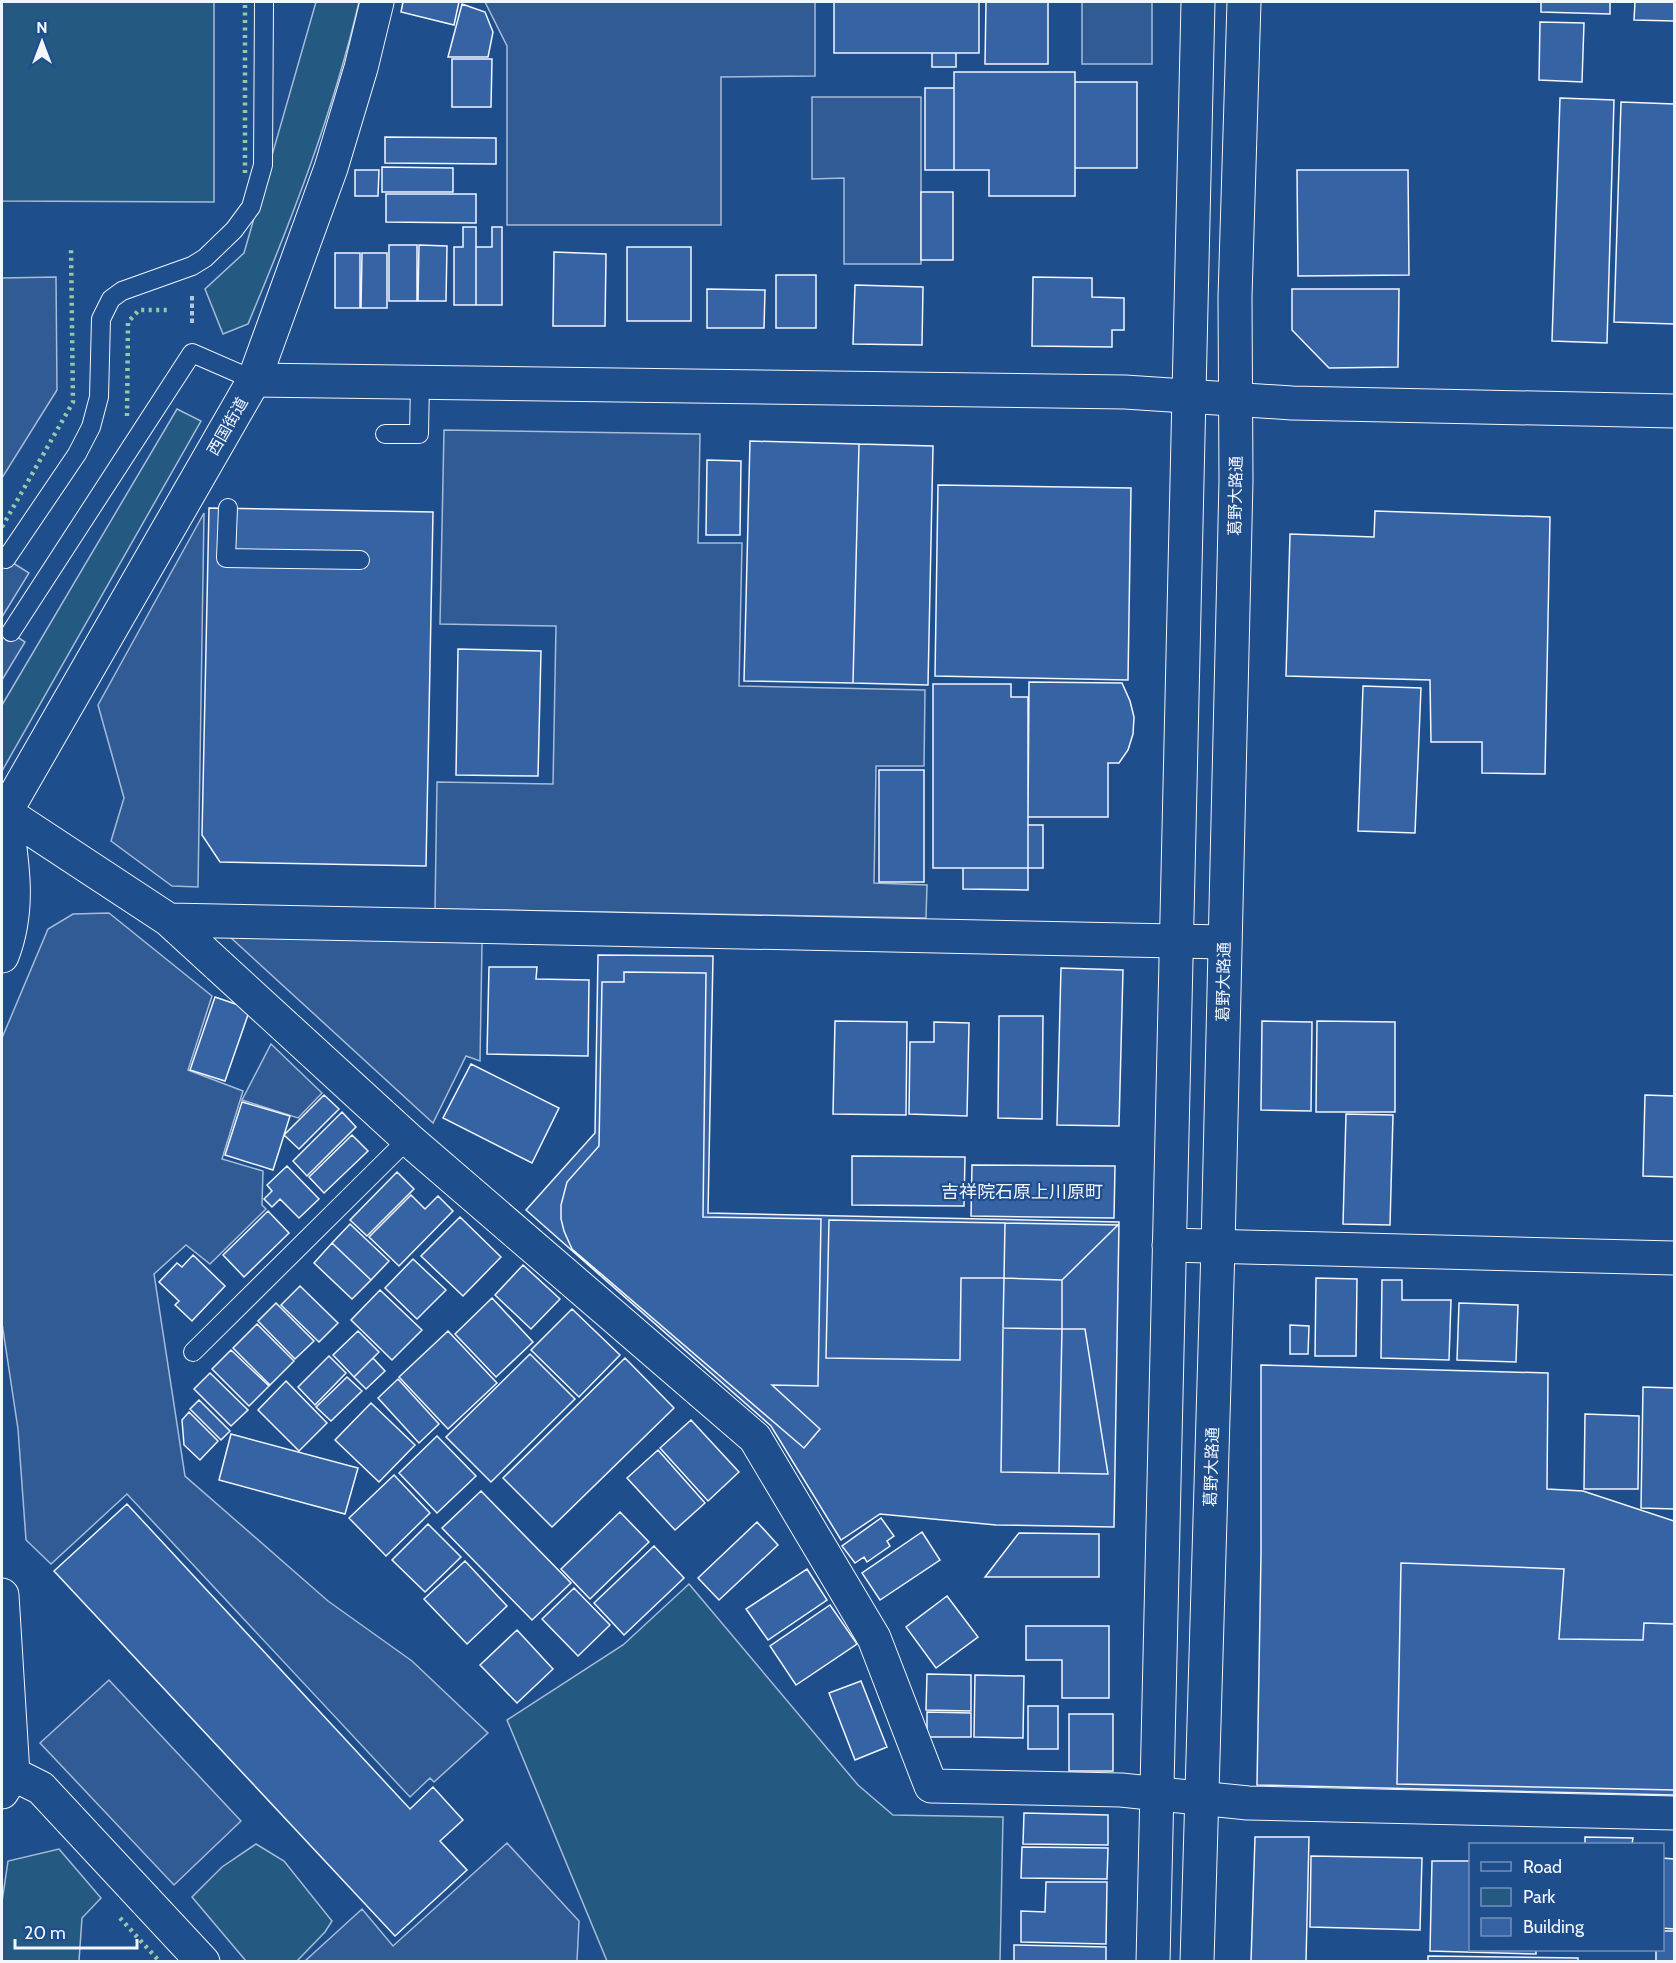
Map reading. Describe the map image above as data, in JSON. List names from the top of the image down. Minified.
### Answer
{"streets":{"main road":["西国街道","葛野大路通"]},"districts":["吉祥院石原上川原町"],"legend":["Road","Park","Building"],"scale_bar":"20 m","north":"top"}
